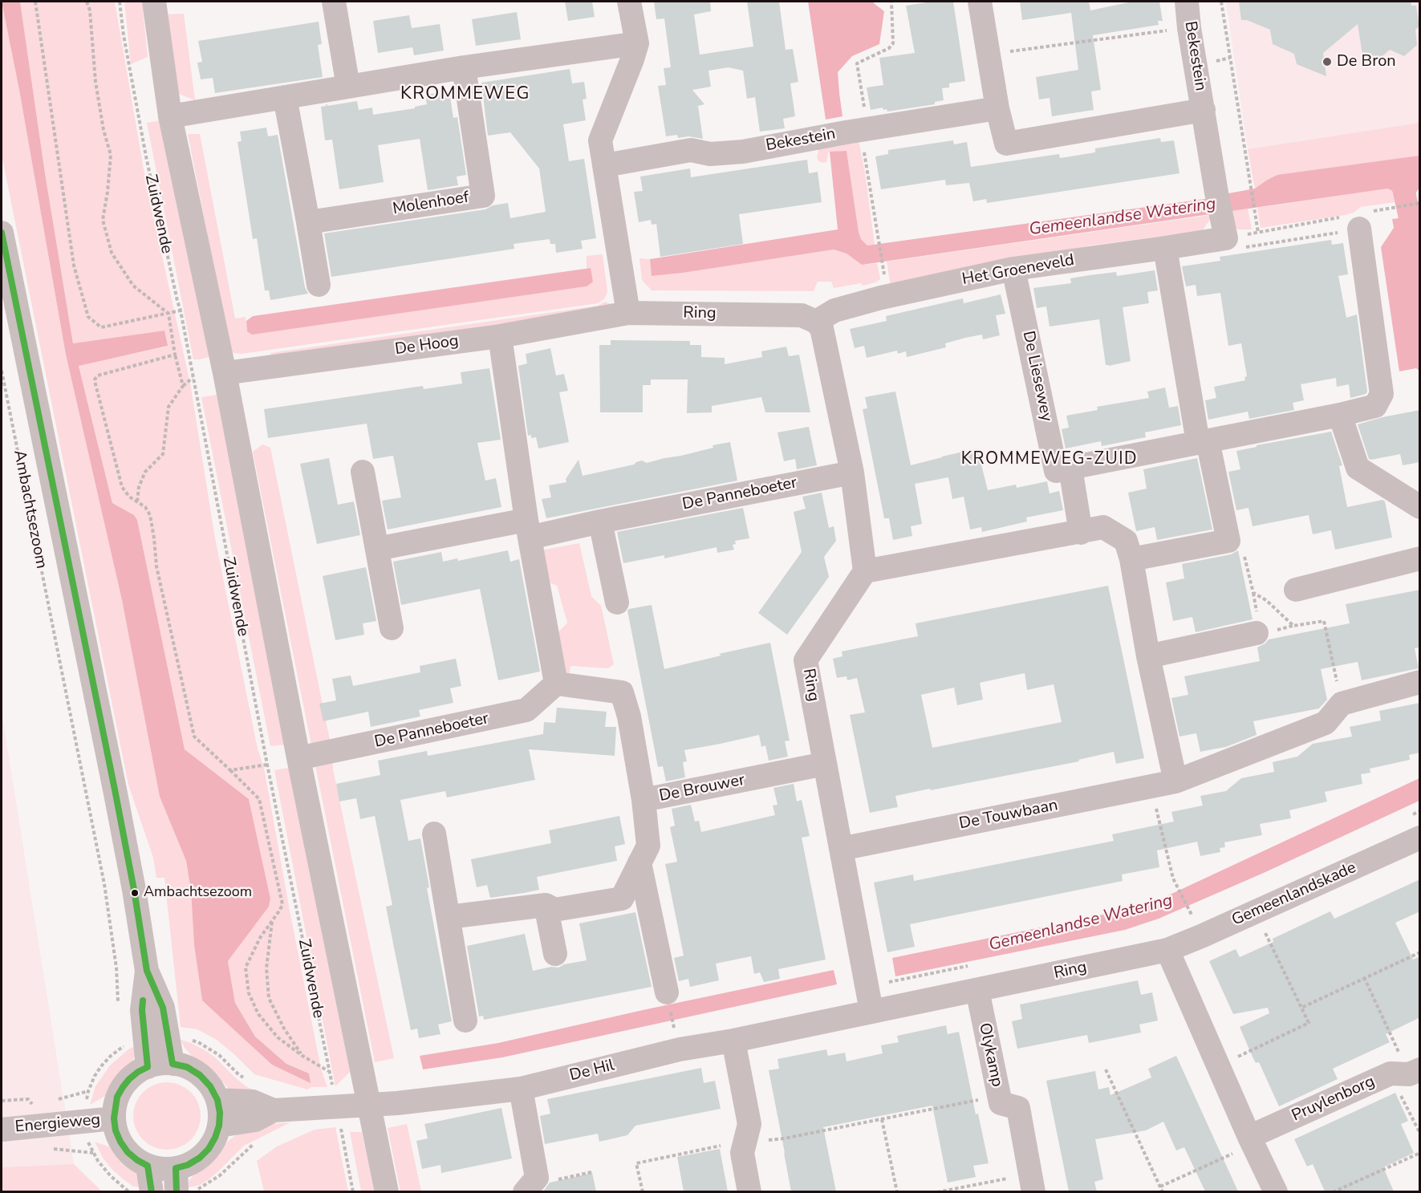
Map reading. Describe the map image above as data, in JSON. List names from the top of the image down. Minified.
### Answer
{"streets":{"street":["Bekestein","Molenhoef","Zuidwende","Het Groeneveld","Ring","De Hoog","De Liesewey","De Panneboeter","Ambachtsezoom","De Brouwer","De Touwbaan","Gemeenlandskade","Olykamp","De Hil","Pruylenborg","Energieweg"]},"crossings":[["Bekestein","Het Groeneveld"],["Zuidwende","De Hoog"],["Zuidwende","De Panneboeter"],["Zuidwende","De Hil"],["Het Groeneveld","Ring"],["Het Groeneveld","De Liesewey"],["Ring","De Hoog"],["Ring","De Brouwer"],["Ring","De Touwbaan"],["Ring","Gemeenlandskade"],["Ring","Olykamp"],["Ring","De Hil"],["Ambachtsezoom","De Hil"],["Ambachtsezoom","Energieweg"],["De Hil","Energieweg"]],"districts":["KROMMEWEG","KROMMEWEG-ZUID"],"water":["Gemeenlandse Watering"],"places":["De Bron","Ambachtsezoom"]}
